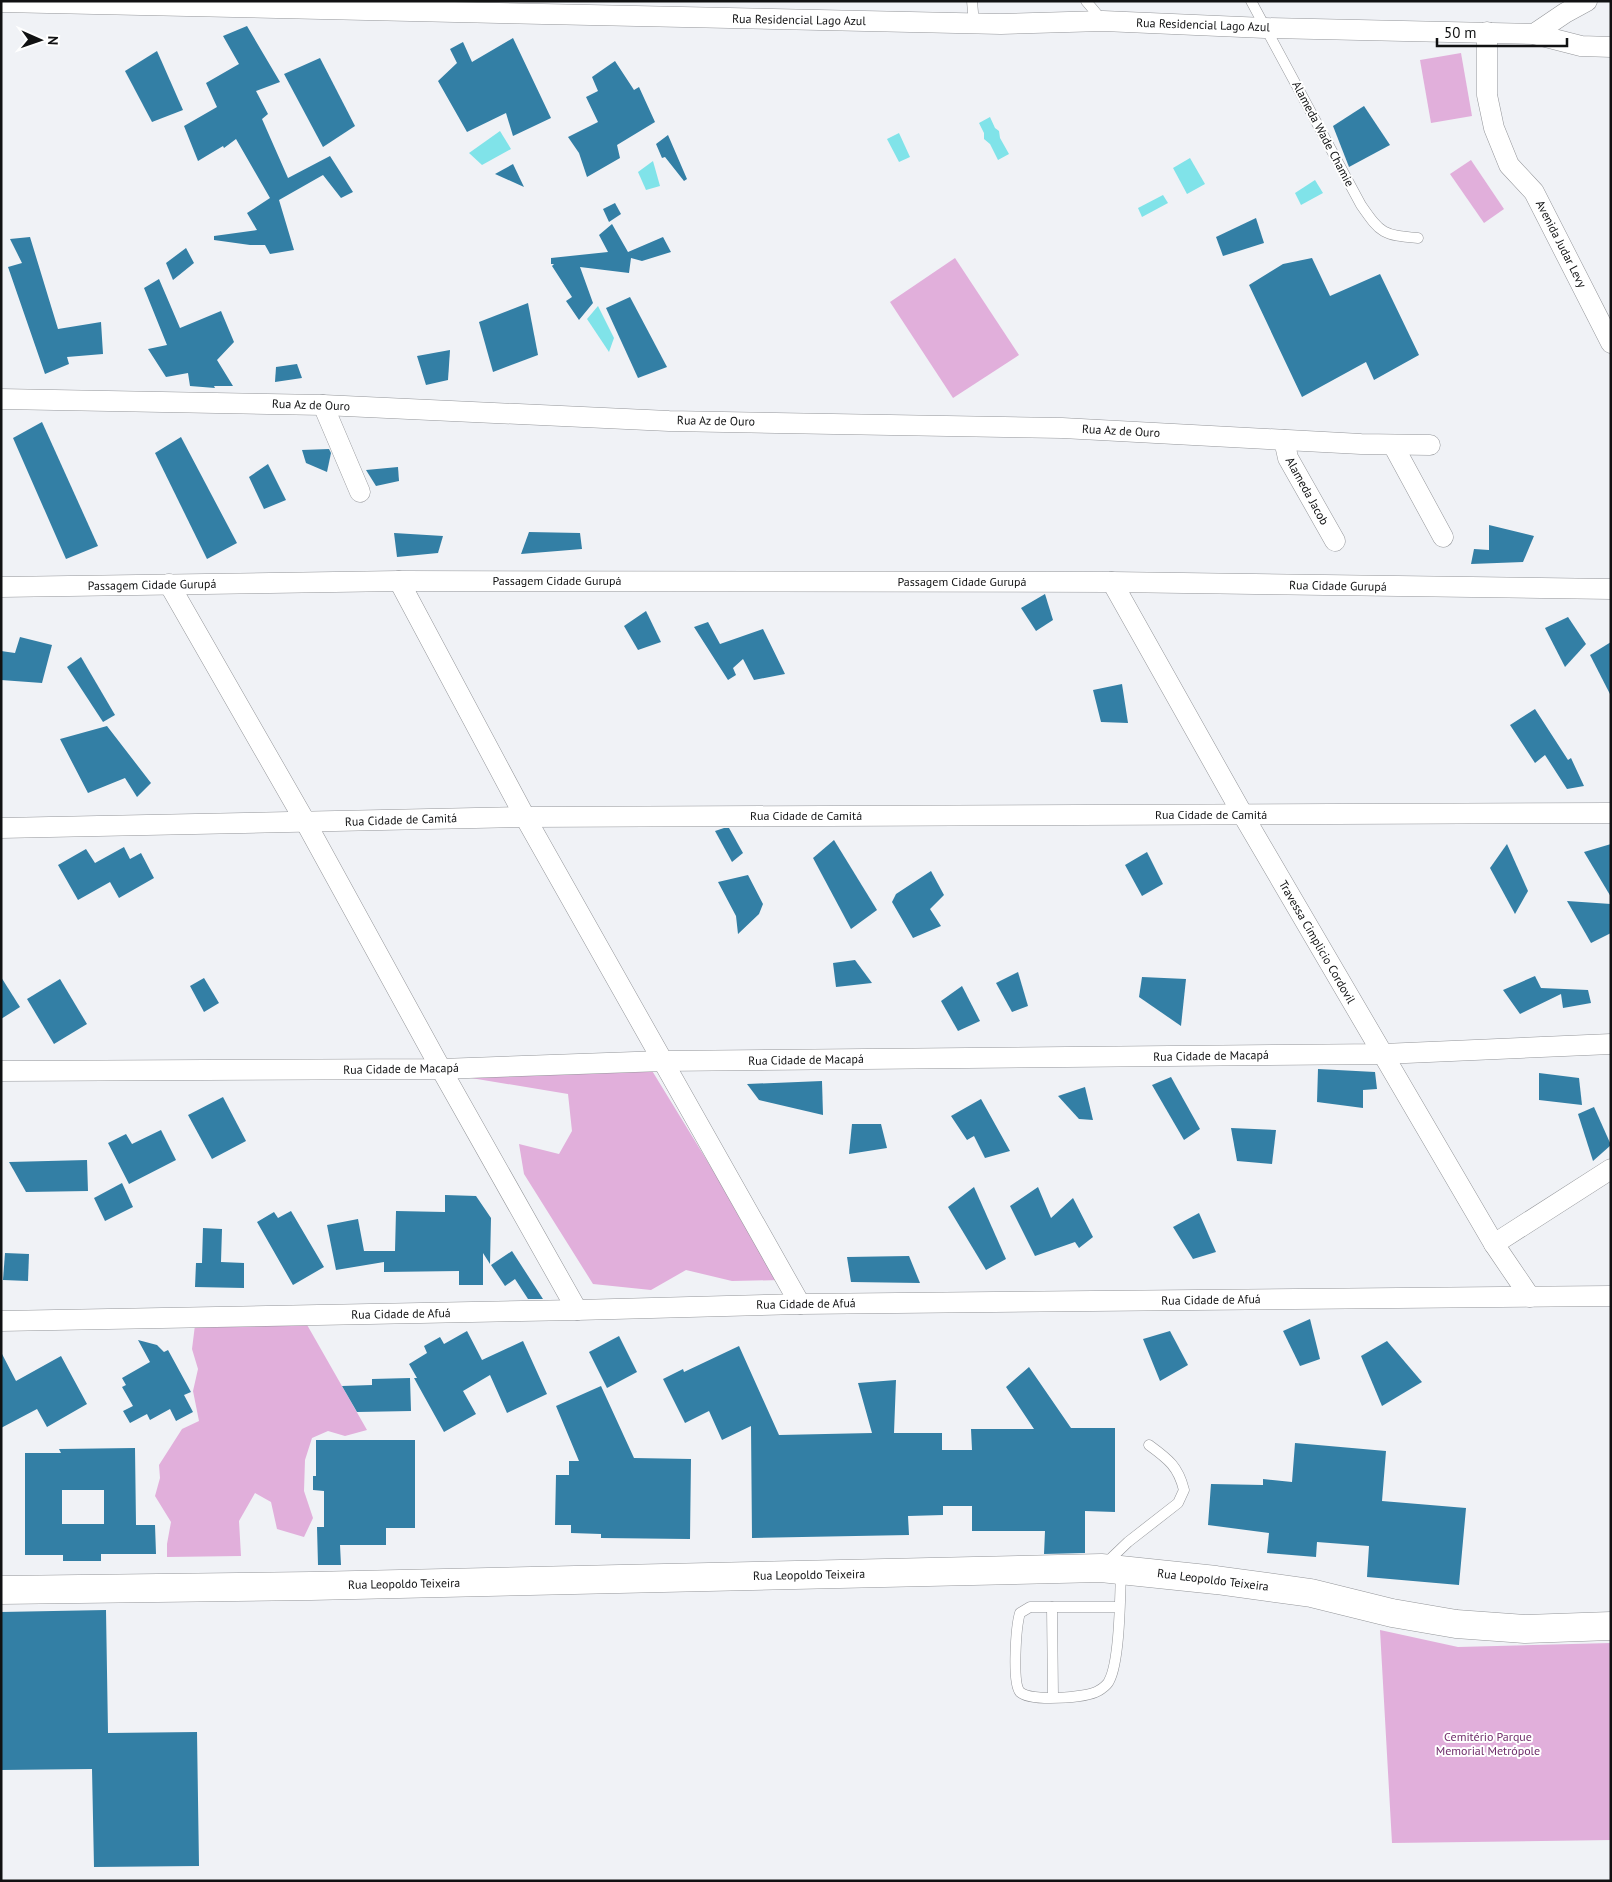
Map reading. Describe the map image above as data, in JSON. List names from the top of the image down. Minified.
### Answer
{"streets":{"main road":["Rua Leopoldo Teixeira"],"street":["Rua Residencial Lago Azul","Avenida Judar Levy","Rua Az de Ouro","Alameda Jacob","Passagem Cidade Gurupá","Rua Cidade Gurupá","Rua Cidade de Camitá","Travessa Cimplicio Cordovil","Rua Cidade de Macapá","Rua Cidade de Afuá"],"lane":["Alameda Wade Chamie"]},"crossings":[["Rua Residencial Lago Azul","Alameda Wade Chamie"],["Rua Residencial Lago Azul","Avenida Judar Levy"],["Rua Az de Ouro","Alameda Jacob"],["Passagem Cidade Gurupá","Rua Cidade Gurupá"],["Passagem Cidade Gurupá","Travessa Cimplicio Cordovil"],["Rua Cidade Gurupá","Travessa Cimplicio Cordovil"],["Rua Cidade de Camitá","Travessa Cimplicio Cordovil"],["Travessa Cimplicio Cordovil","Rua Cidade de Macapá"],["Travessa Cimplicio Cordovil","Rua Cidade de Afuá"]],"parks":["Cemitério Parque Memorial Metrópole"],"scale_bar":"50 m","north":"right"}
